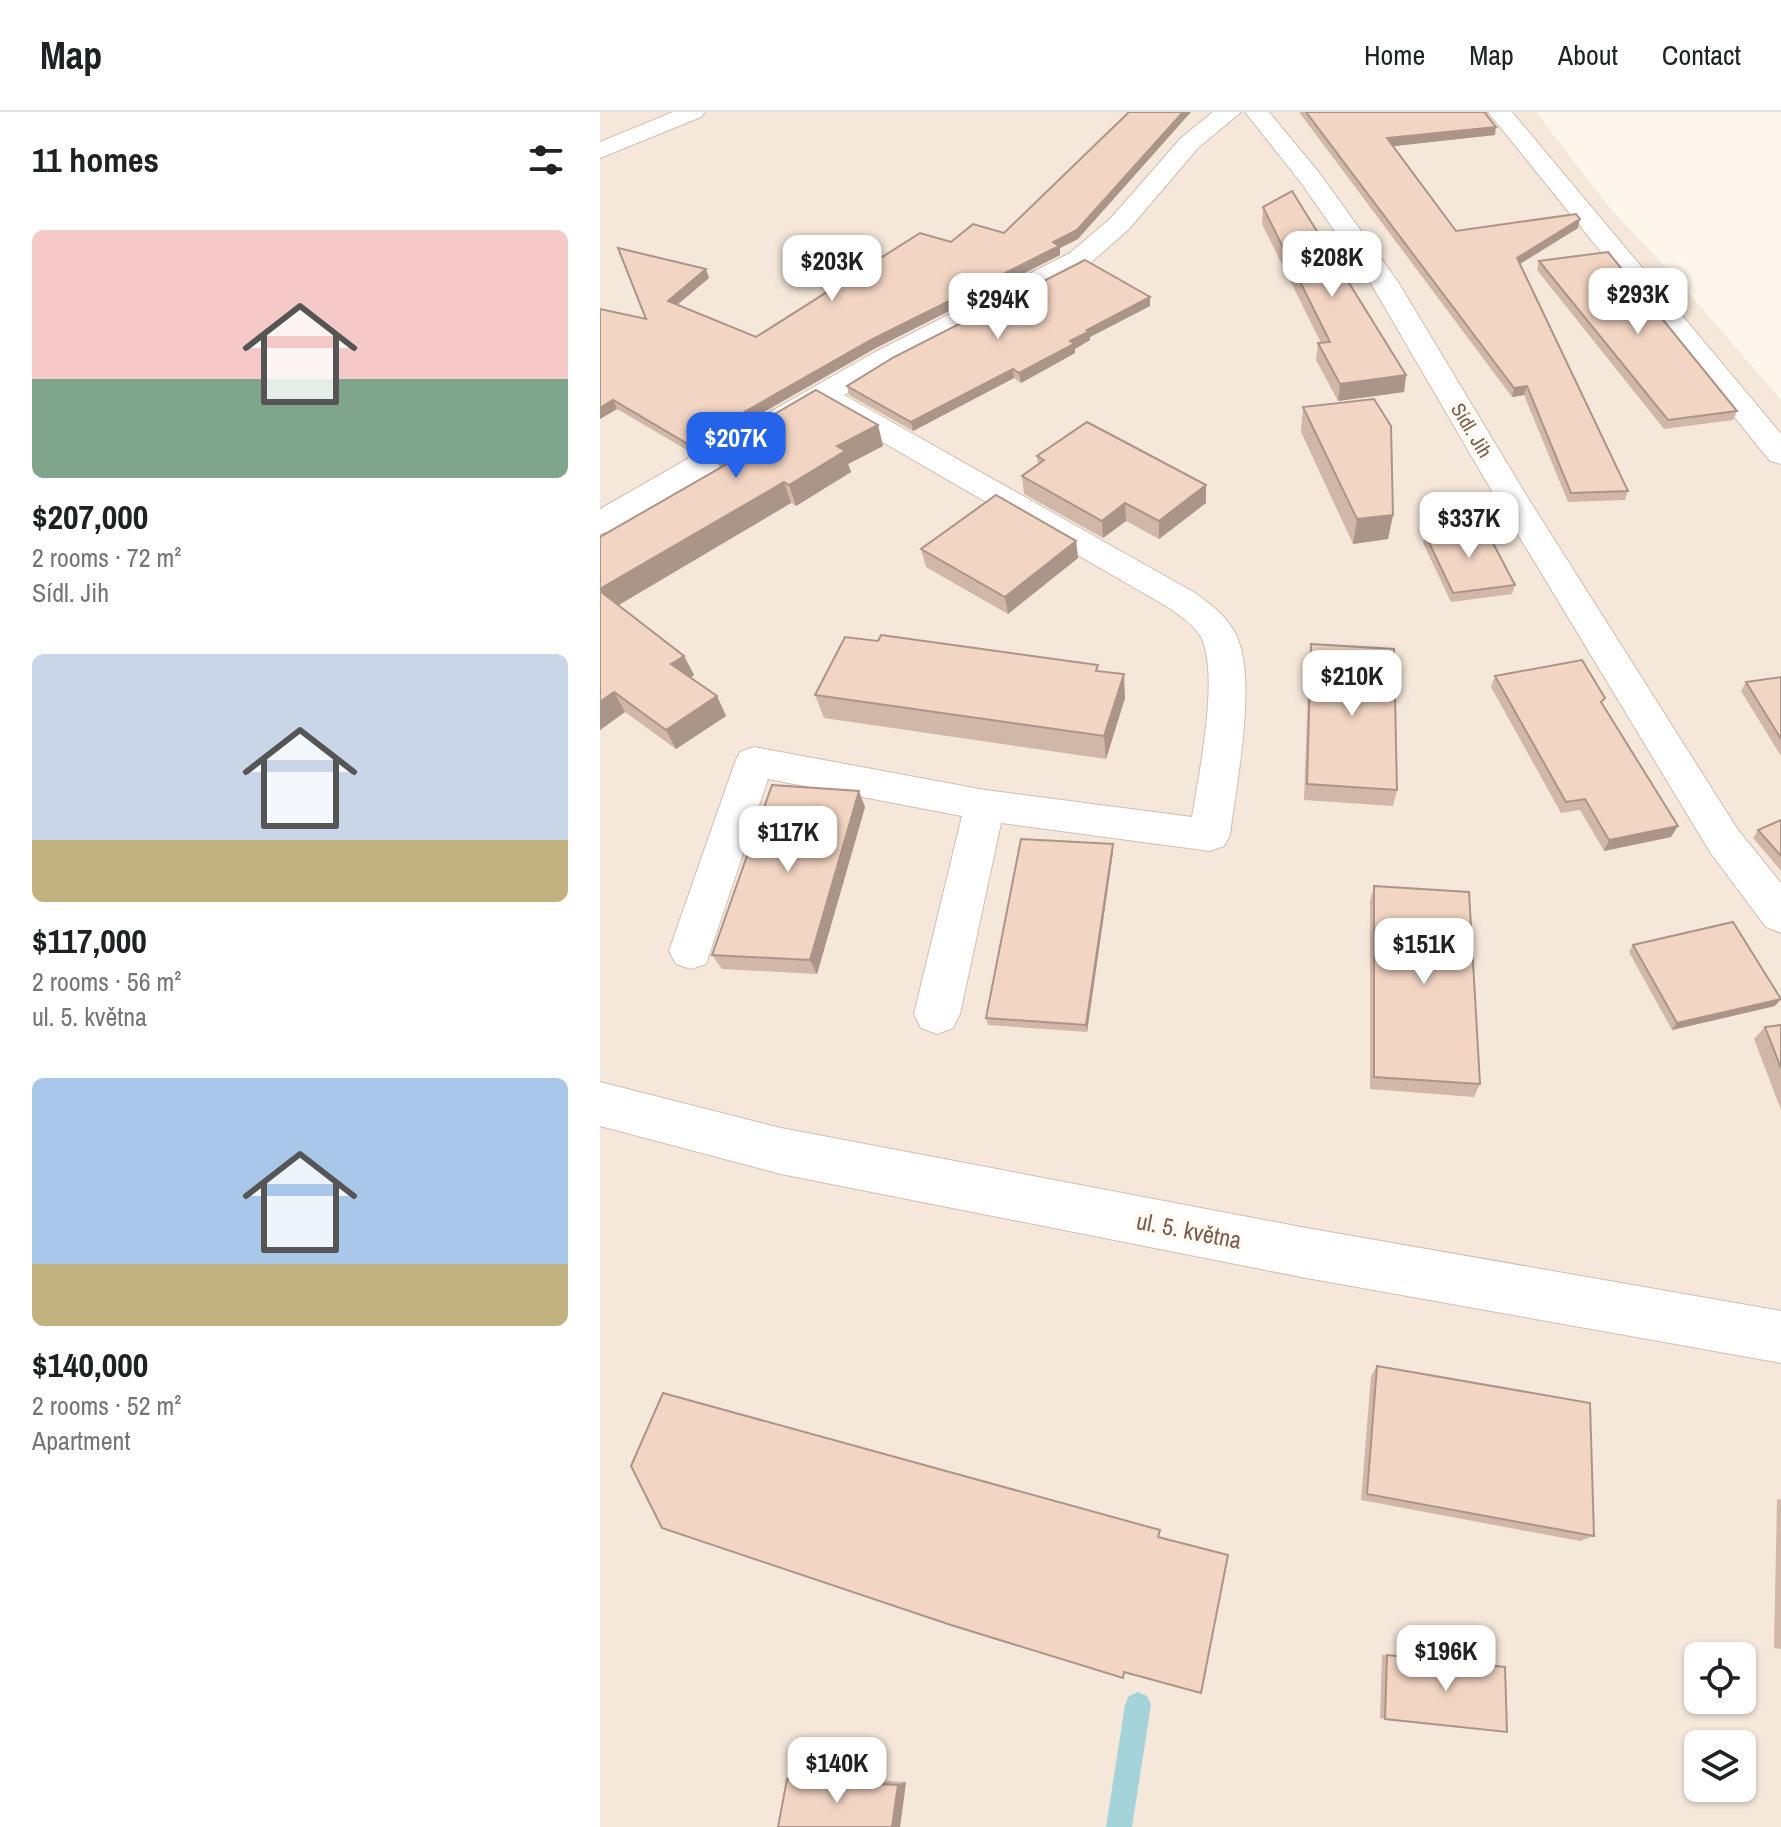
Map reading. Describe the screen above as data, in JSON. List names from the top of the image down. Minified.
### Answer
{"streets":{"street":["Sídl. Jih","ul. 5. května"]},"page":{"header":"Map","nav":["Home","Map","About","Contact"],"heading":"11 homes","list":[{"name":"$207,000","note":"2 rooms · 72 m² · Sídl. Jih"},{"name":"$117,000","note":"2 rooms · 56 m² · ul. 5. května"},{"name":"$140,000","note":"2 rooms · 52 m² · Apartment"}],"price":["$208K","$203K","$293K","$294K","$207K","$337K","$210K","$117K","$151K","$196K","$140K"]}}
